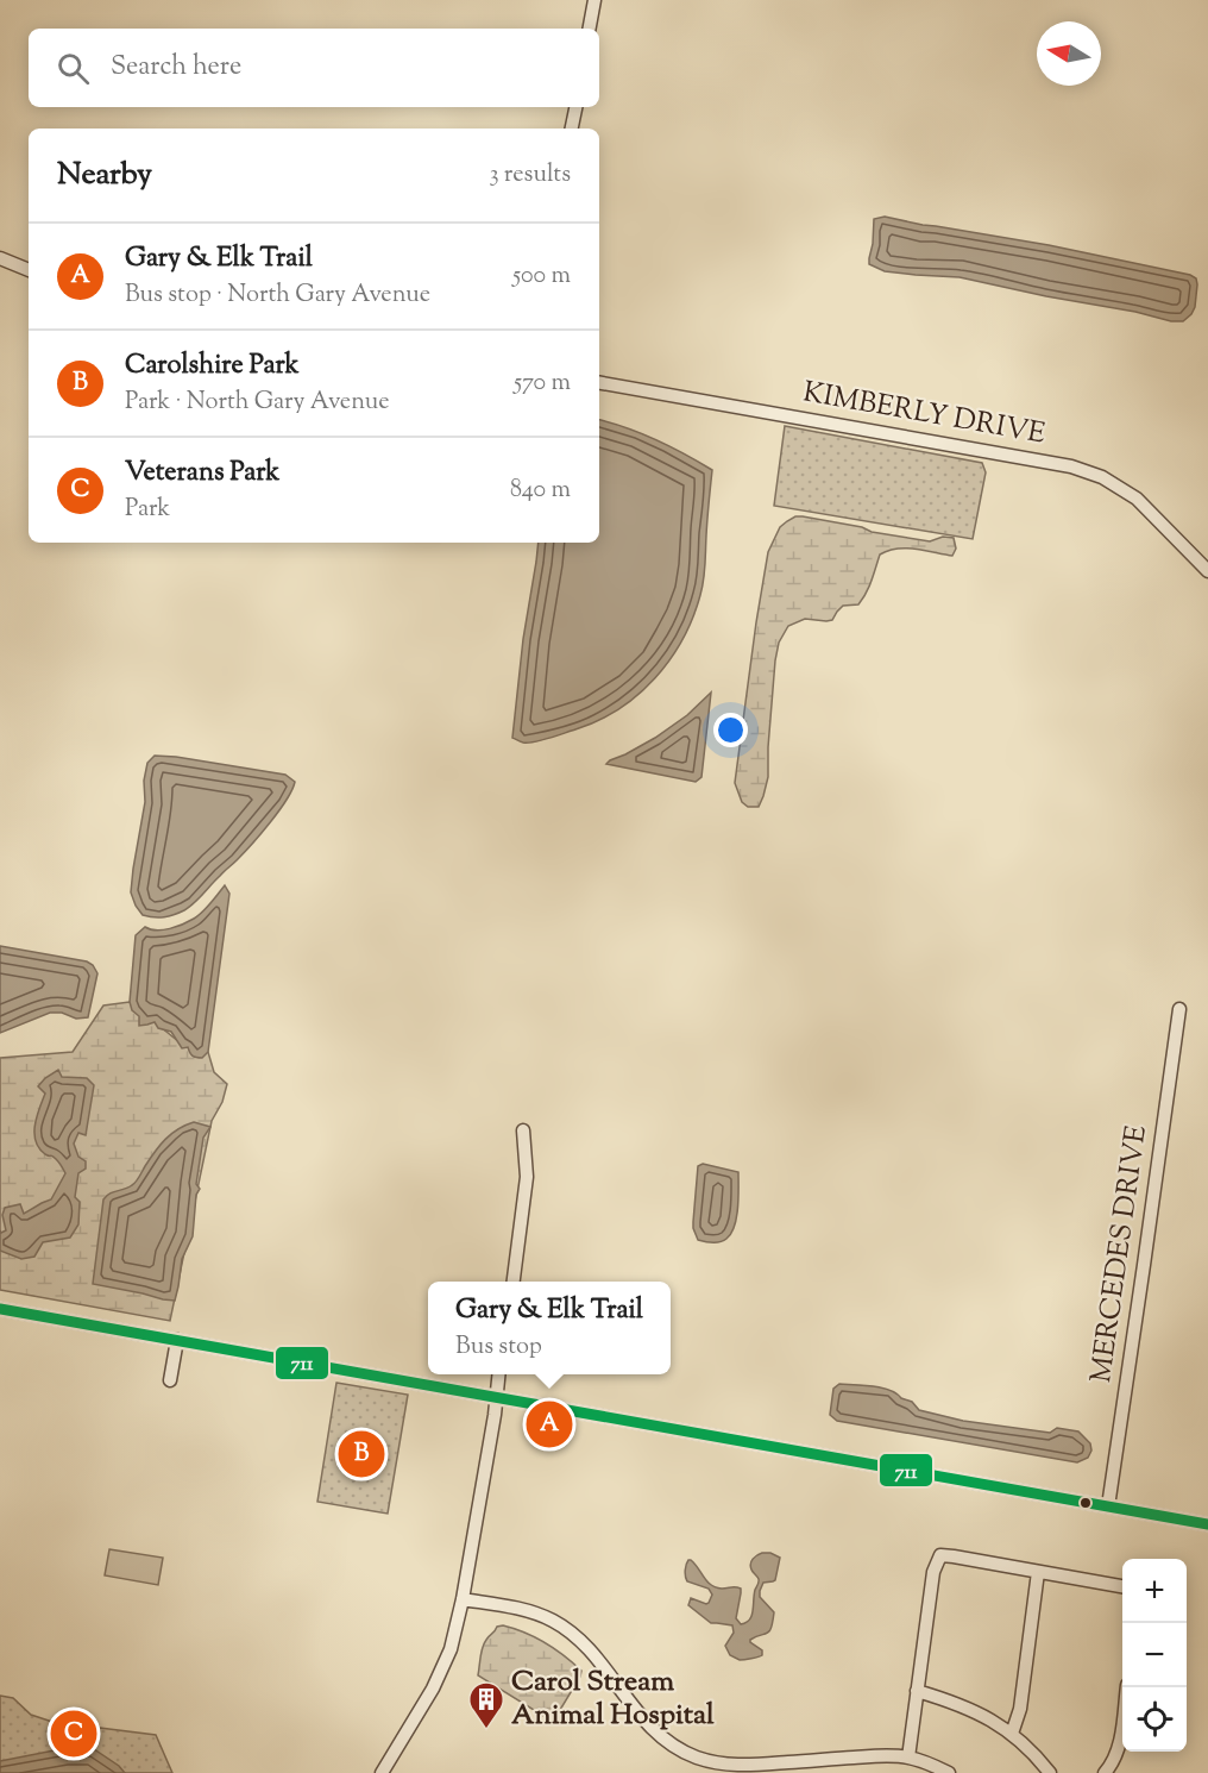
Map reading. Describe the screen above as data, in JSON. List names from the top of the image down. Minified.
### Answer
{"streets":{"street":["KIMBERLY DRIVE","MERCEDES DRIVE"]},"places":{"building":["Carol Stream Animal Hospital"]},"lines":["transit line 711"],"north":"left","page":{"search":"Search here","heading":["Nearby","3 results"],"list":[{"mark":"A","name":"Gary & Elk Trail","note":"Bus stop · North Gary Avenue","value":"500 m"},{"mark":"B","name":"Carolshire Park","note":"Park · North Gary Avenue","value":"570 m"},{"mark":"C","name":"Veterans Park","note":"Park","value":"840 m"}],"popup":["Gary & Elk Trail","Bus stop"],"pins":["A","B","C"],"map_buttons":["+","−"]}}
